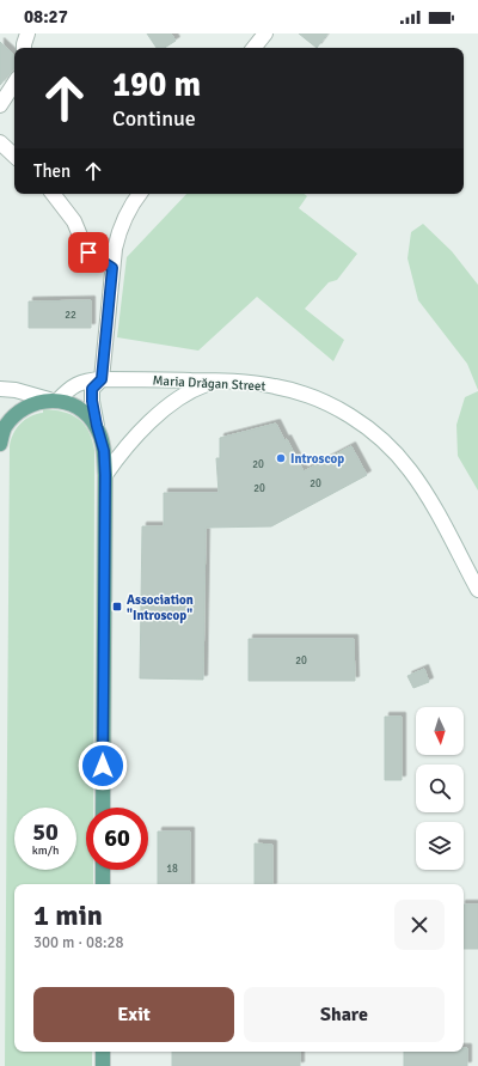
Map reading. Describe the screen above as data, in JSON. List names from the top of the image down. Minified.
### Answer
{"streets":{"main road":["Maria Drăgan Street"]},"places":{"other":["Introscop"],"transit":["Association \"Introscop\""]},"house_numbers":["22","20","20","20","20","18"],"north":"bottom","page":{"status":"08:27","turn":["190 m","Continue"],"then":"Then","speed":"50 km/h","limit":"60","heading":["1 min","300 m · 08:28"],"buttons":["Exit","Share"]}}
